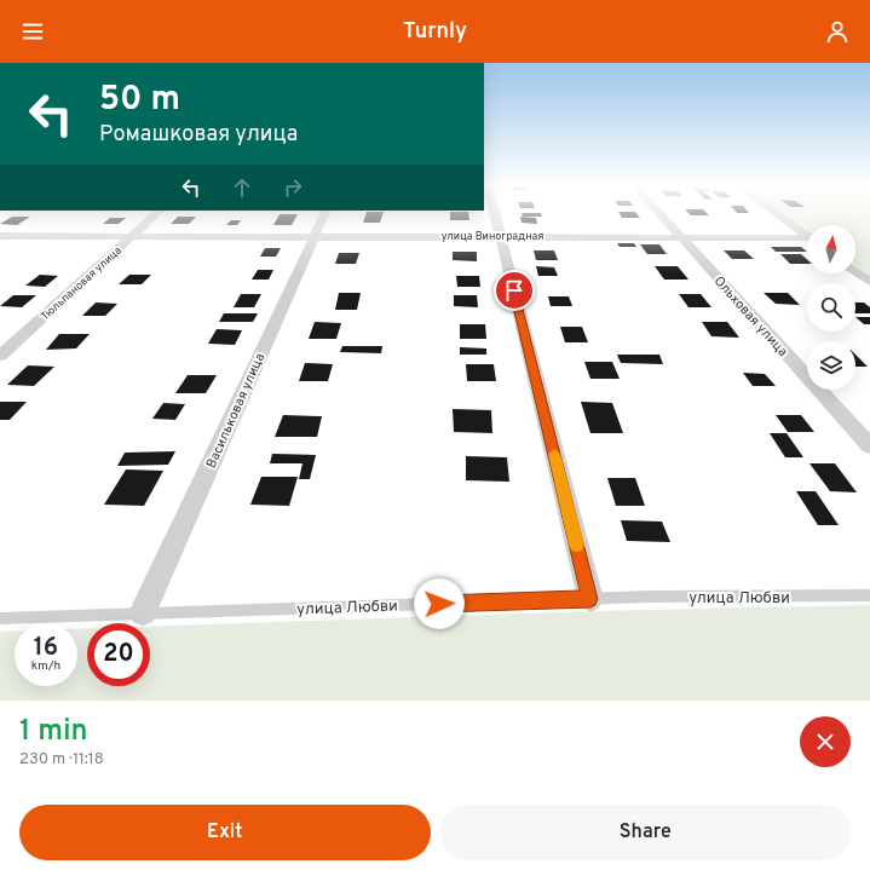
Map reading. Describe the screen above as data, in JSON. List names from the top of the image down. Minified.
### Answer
{"streets":{"street":["улица Виноградная","Тюльпановая улица","Ольховая улица","Васильковая улица"],"lane":["улица Любви"]},"crossings":[["улица Виноградная","Тюльпановая улица"],["улица Виноградная","Ольховая улица"],["улица Виноградная","Васильковая улица"],["Васильковая улица","улица Любви"]],"north":"top","page":{"header":"Turnly","turn":["50 m","Ромашковая улица"],"speed":"16 km/h","limit":"20","heading":["1 min","230 m · 11:18"],"buttons":["Exit","Share"]}}
